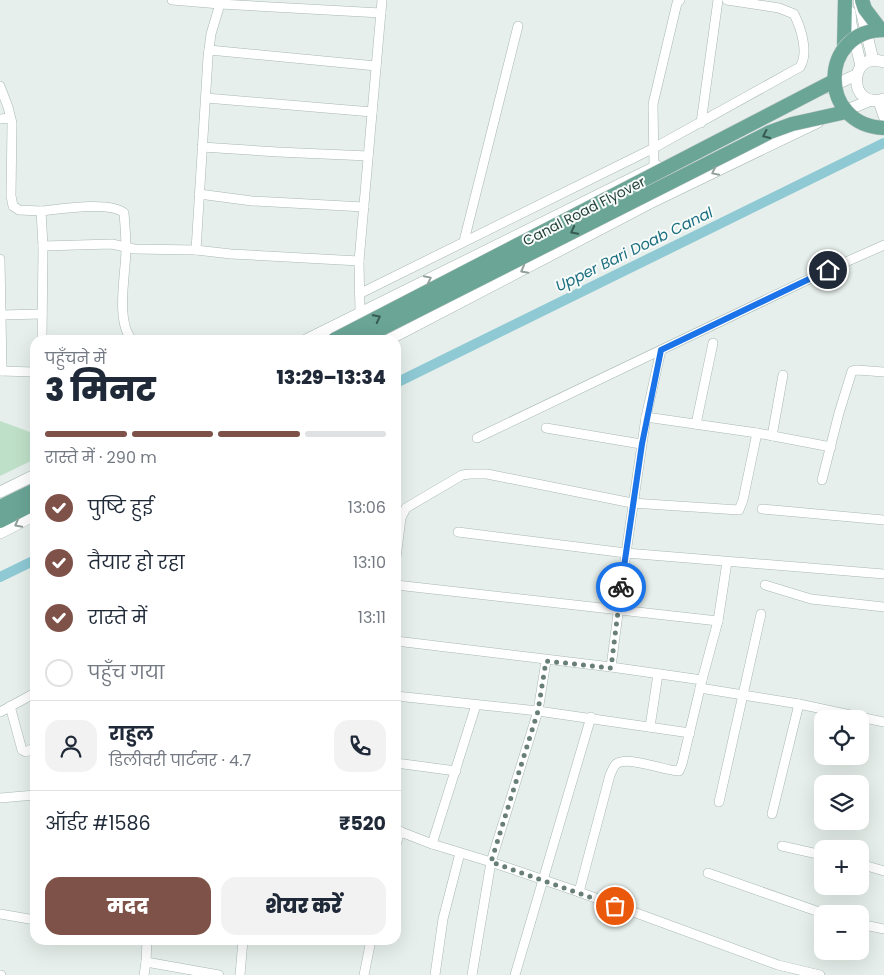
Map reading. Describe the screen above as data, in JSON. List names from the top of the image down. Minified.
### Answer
{"streets":{"main road":["Canal Road Flyover"]},"water":["Upper Bari Doab Canal"],"page":{"heading":["3 मिनट","पहुँचने में","13:29–13:34"],"panel":["राहुल","डिलीवरी पार्टनर · 4.7","ऑर्डर #1586","₹520"],"bar":"रास्ते में · 290 m","list":[["पुष्टि हुई","13:06"],["तैयार हो रहा","13:10"],["रास्ते में","13:11"],"पहुँच गया"],"map_buttons":["+","−"],"buttons":["मदद","शेयर करें"]}}
